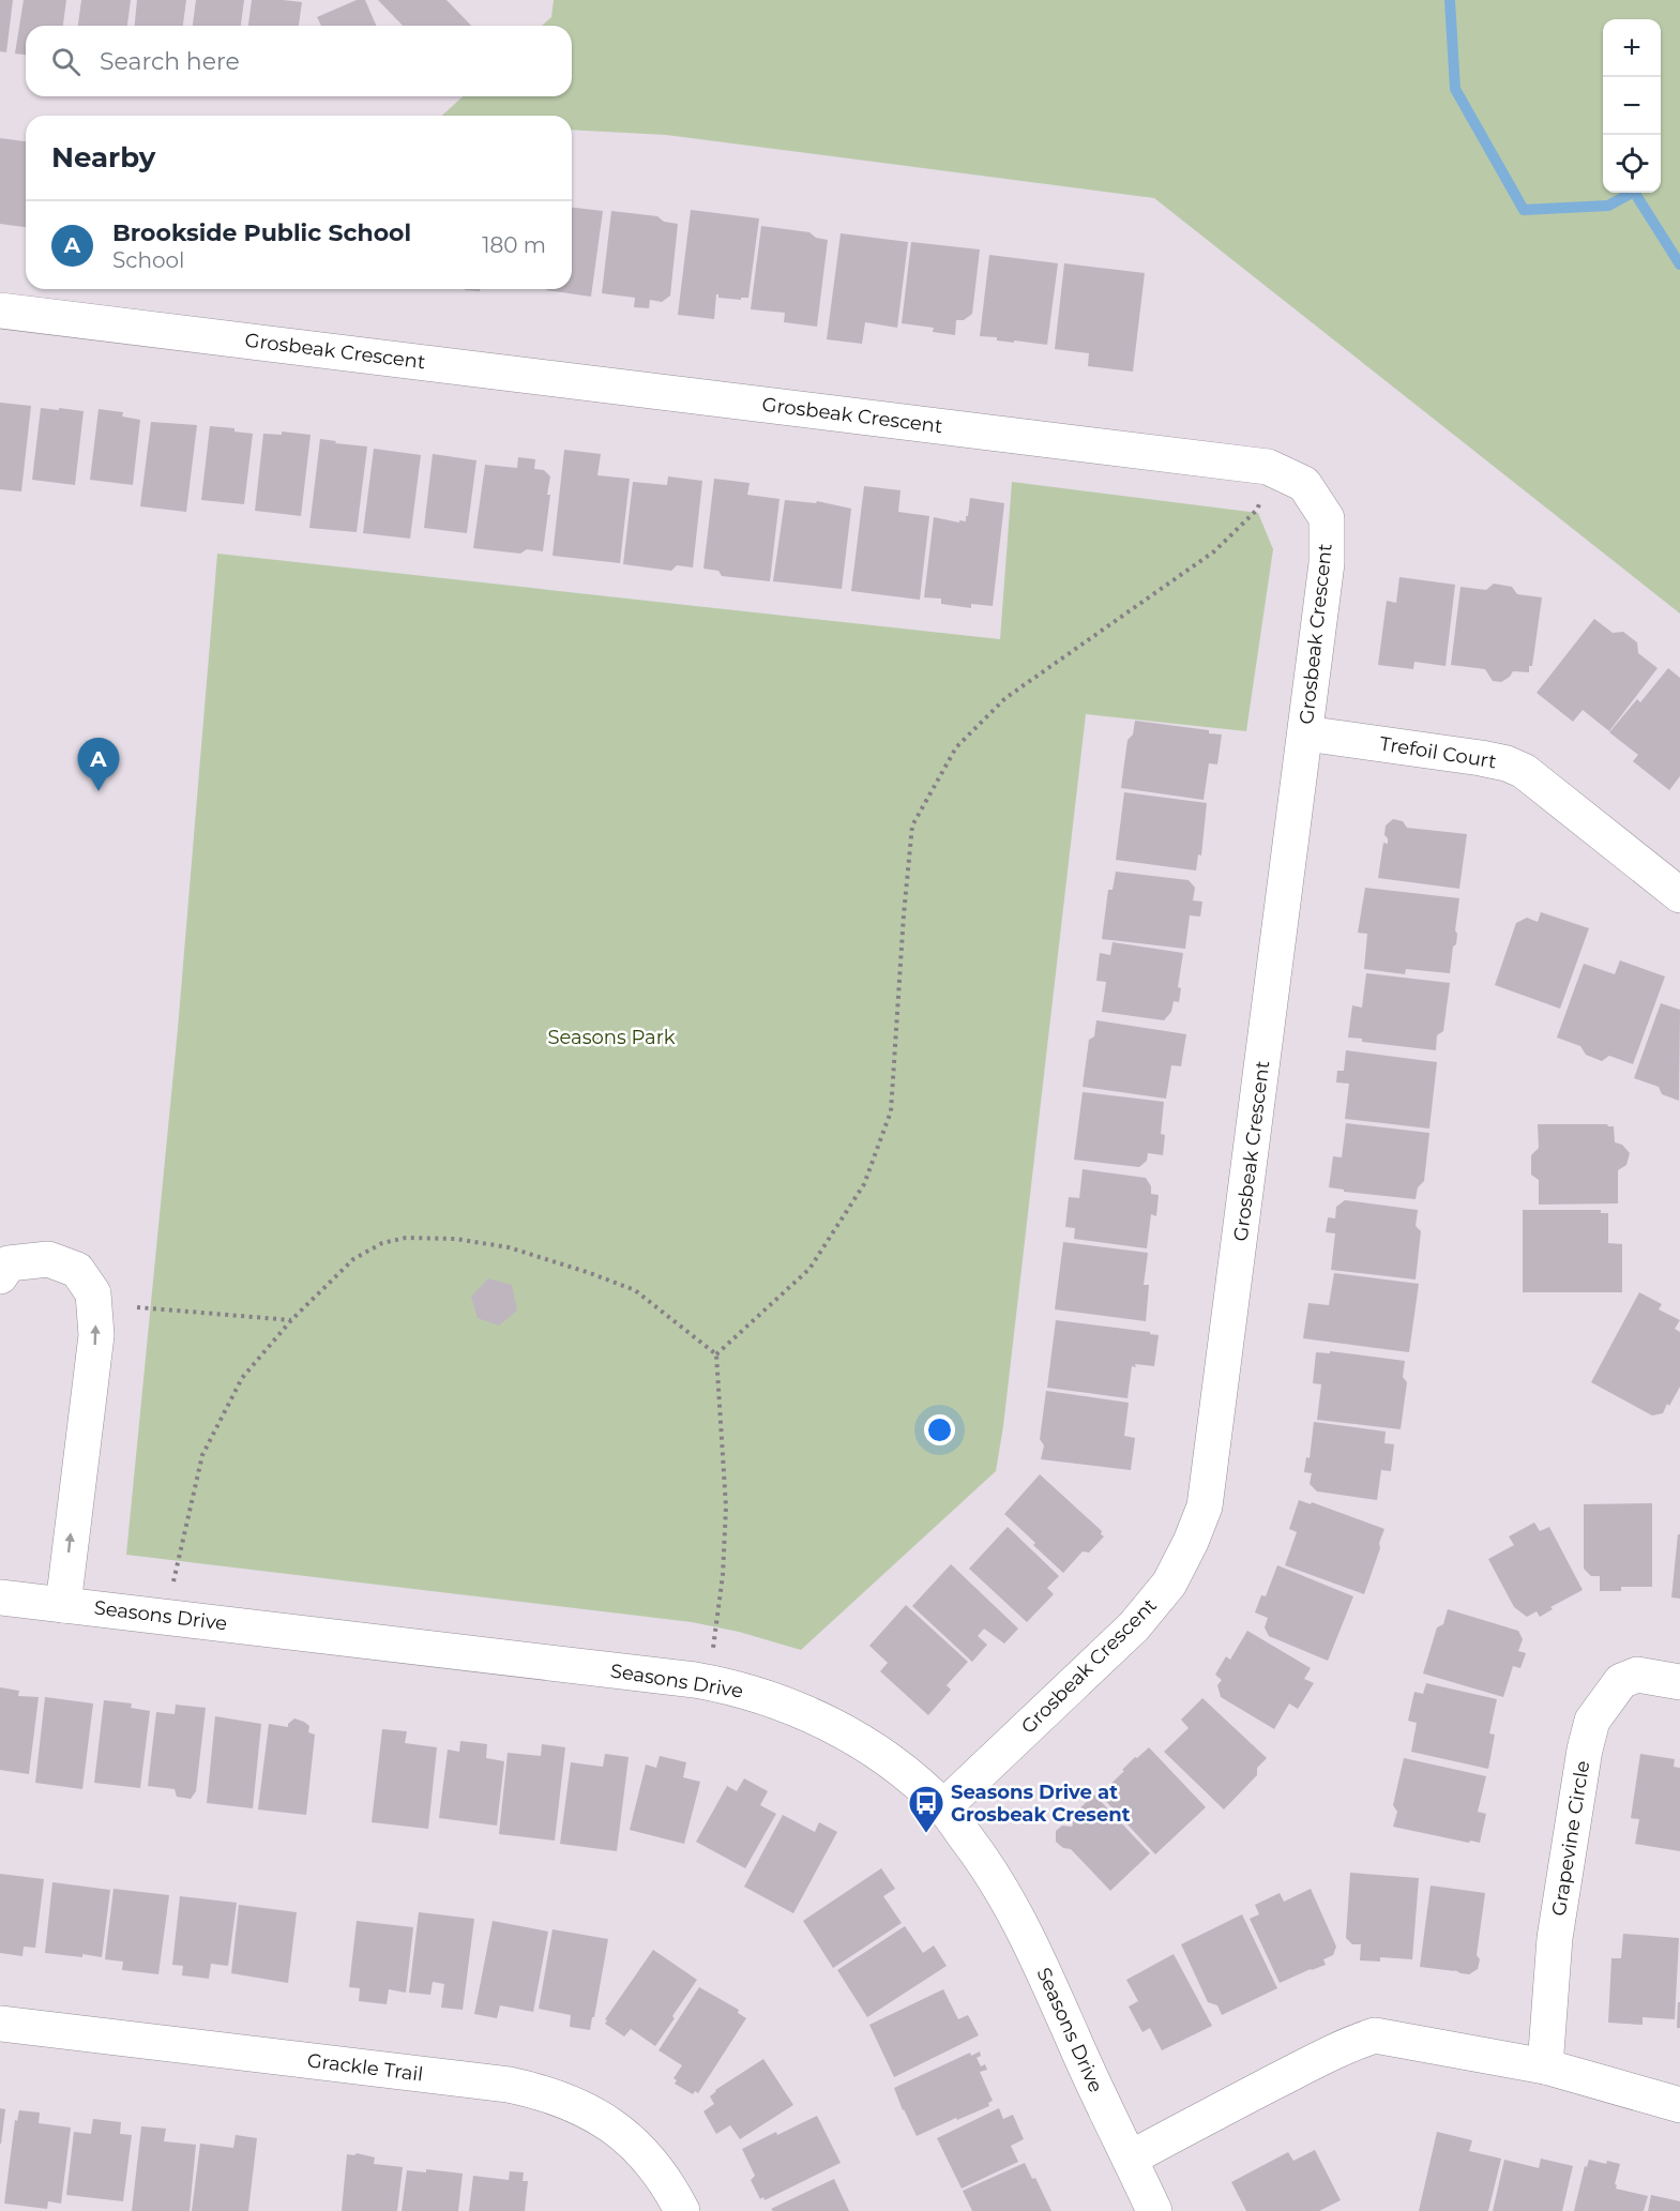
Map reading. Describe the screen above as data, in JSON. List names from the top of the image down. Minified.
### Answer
{"streets":{"street":["Grosbeak Crescent","Trefoil Court","Seasons Drive","Grapevine Circle","Grackle Trail"]},"crossings":[["Grosbeak Crescent","Trefoil Court"],["Grosbeak Crescent","Seasons Drive"]],"parks":["Seasons Park"],"places":{"bus stop":["Seasons Drive at Grosbeak Cresent"]},"page":{"map_buttons":["+","−"],"search":"Search here","heading":"Nearby","list":[{"mark":"A","name":"Brookside Public School","note":"School","value":"180 m"}],"pins":"A"}}
